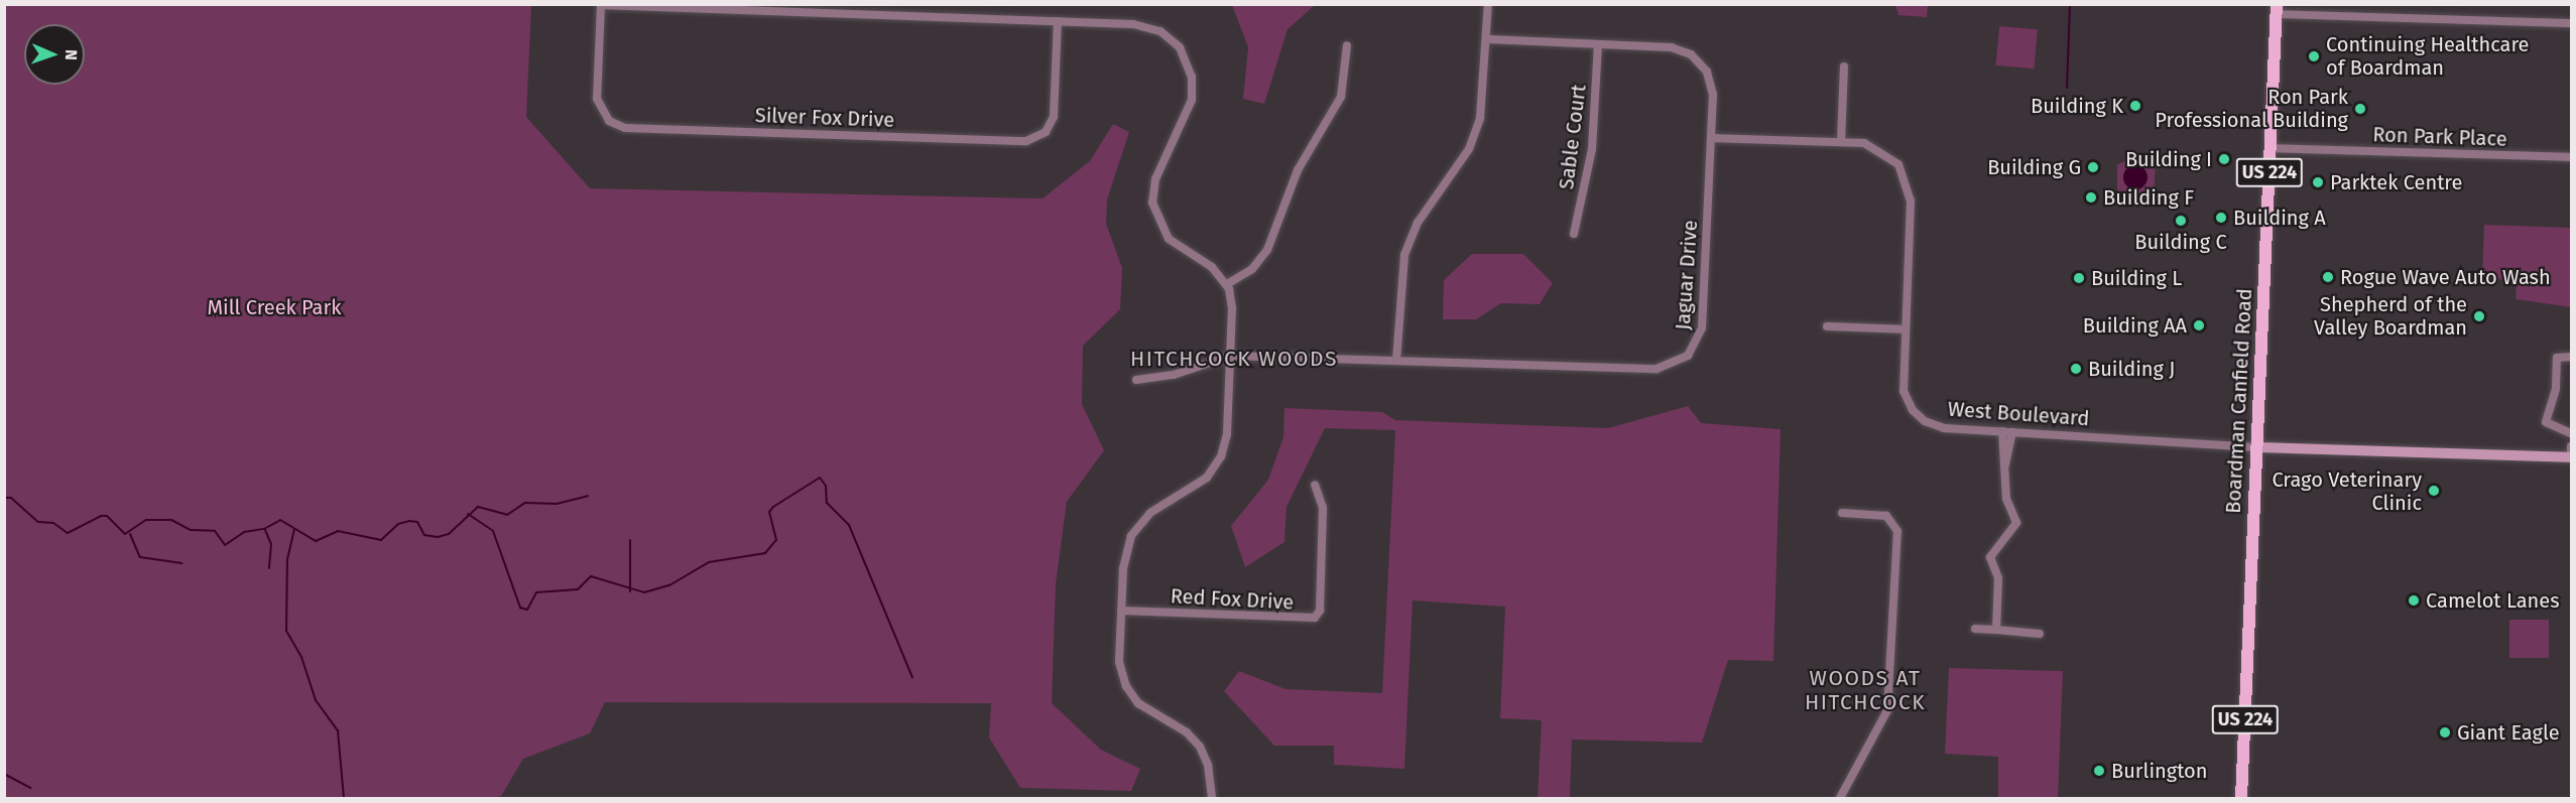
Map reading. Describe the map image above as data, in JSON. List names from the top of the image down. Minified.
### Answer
{"streets":{"main road":["US 224","Boardman Canfield Road"],"street":["Silver Fox Drive","Sable Court","Ron Park Place","Jaguar Drive","West Boulevard","Red Fox Drive"]},"crossings":[["Sable Court","Jaguar Drive"],["Ron Park Place","Boardman Canfield Road"],["Jaguar Drive","West Boulevard"],["Boardman Canfield Road","West Boulevard"]],"districts":["HITCHCOCK WOODS","WOODS AT HITCHCOCK"],"parks":["Mill Creek Park"],"places":["Continuing Healthcare of Boardman","Building K","Ron Park Professional Building","Building I","Building G","Parktek Centre","Building F","Building A","Building C","Rogue Wave Auto Wash","Building L","Shepherd of the Valley Boardman","Building AA","Building J","Crago Veterinary Clinic","Camelot Lanes","Giant Eagle","Burlington"],"north":"right"}
